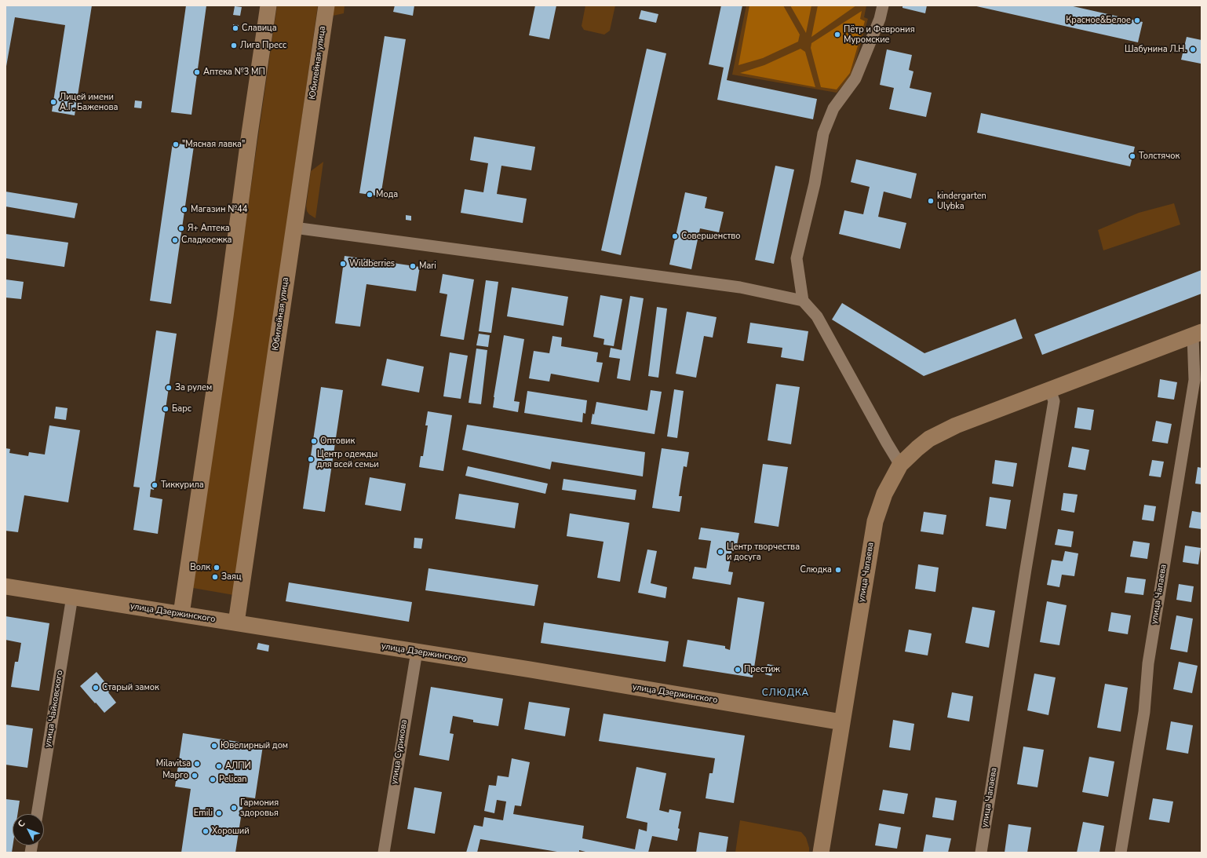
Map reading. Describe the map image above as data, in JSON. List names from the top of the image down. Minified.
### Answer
{"streets":{"main road":["Юбилейная улица","улица Чапаева","улица Дзержинского"],"street":["улица Чайковского","улица Сурикова"]},"crossings":[["Юбилейная улица","улица Дзержинского"],["улица Чапаева","улица Дзержинского"],["улица Дзержинского","улица Чайковского"],["улица Дзержинского","улица Сурикова"]],"districts":["СЛЮДКА"],"places":["Красное&Белое","Славица","Пётр и Феврония Муромские","Лига Пресс","Шабунина Л.Н.","Аптека №3 МП","Лицей имени А.Г. Баженова","\"Мясная лавка\"","Толстячок","Мода","kindergarten Ulybka","Магазин №44","Я+ Аптека","Совершенство","Сладкоежка","Wildberries","Mari","За рулем","Барс","Оптовик","Центр одежды для всей семьи","Тиккурила","Центр творчества и досуга","Волк","Слюдка","Заяц","Престиж","Старый замок","Ювелирный дом","Milavitsa","АЛПИ","Марго","Pelican","Гармония здоровья","Emili","Хороший"],"north":"top left"}
